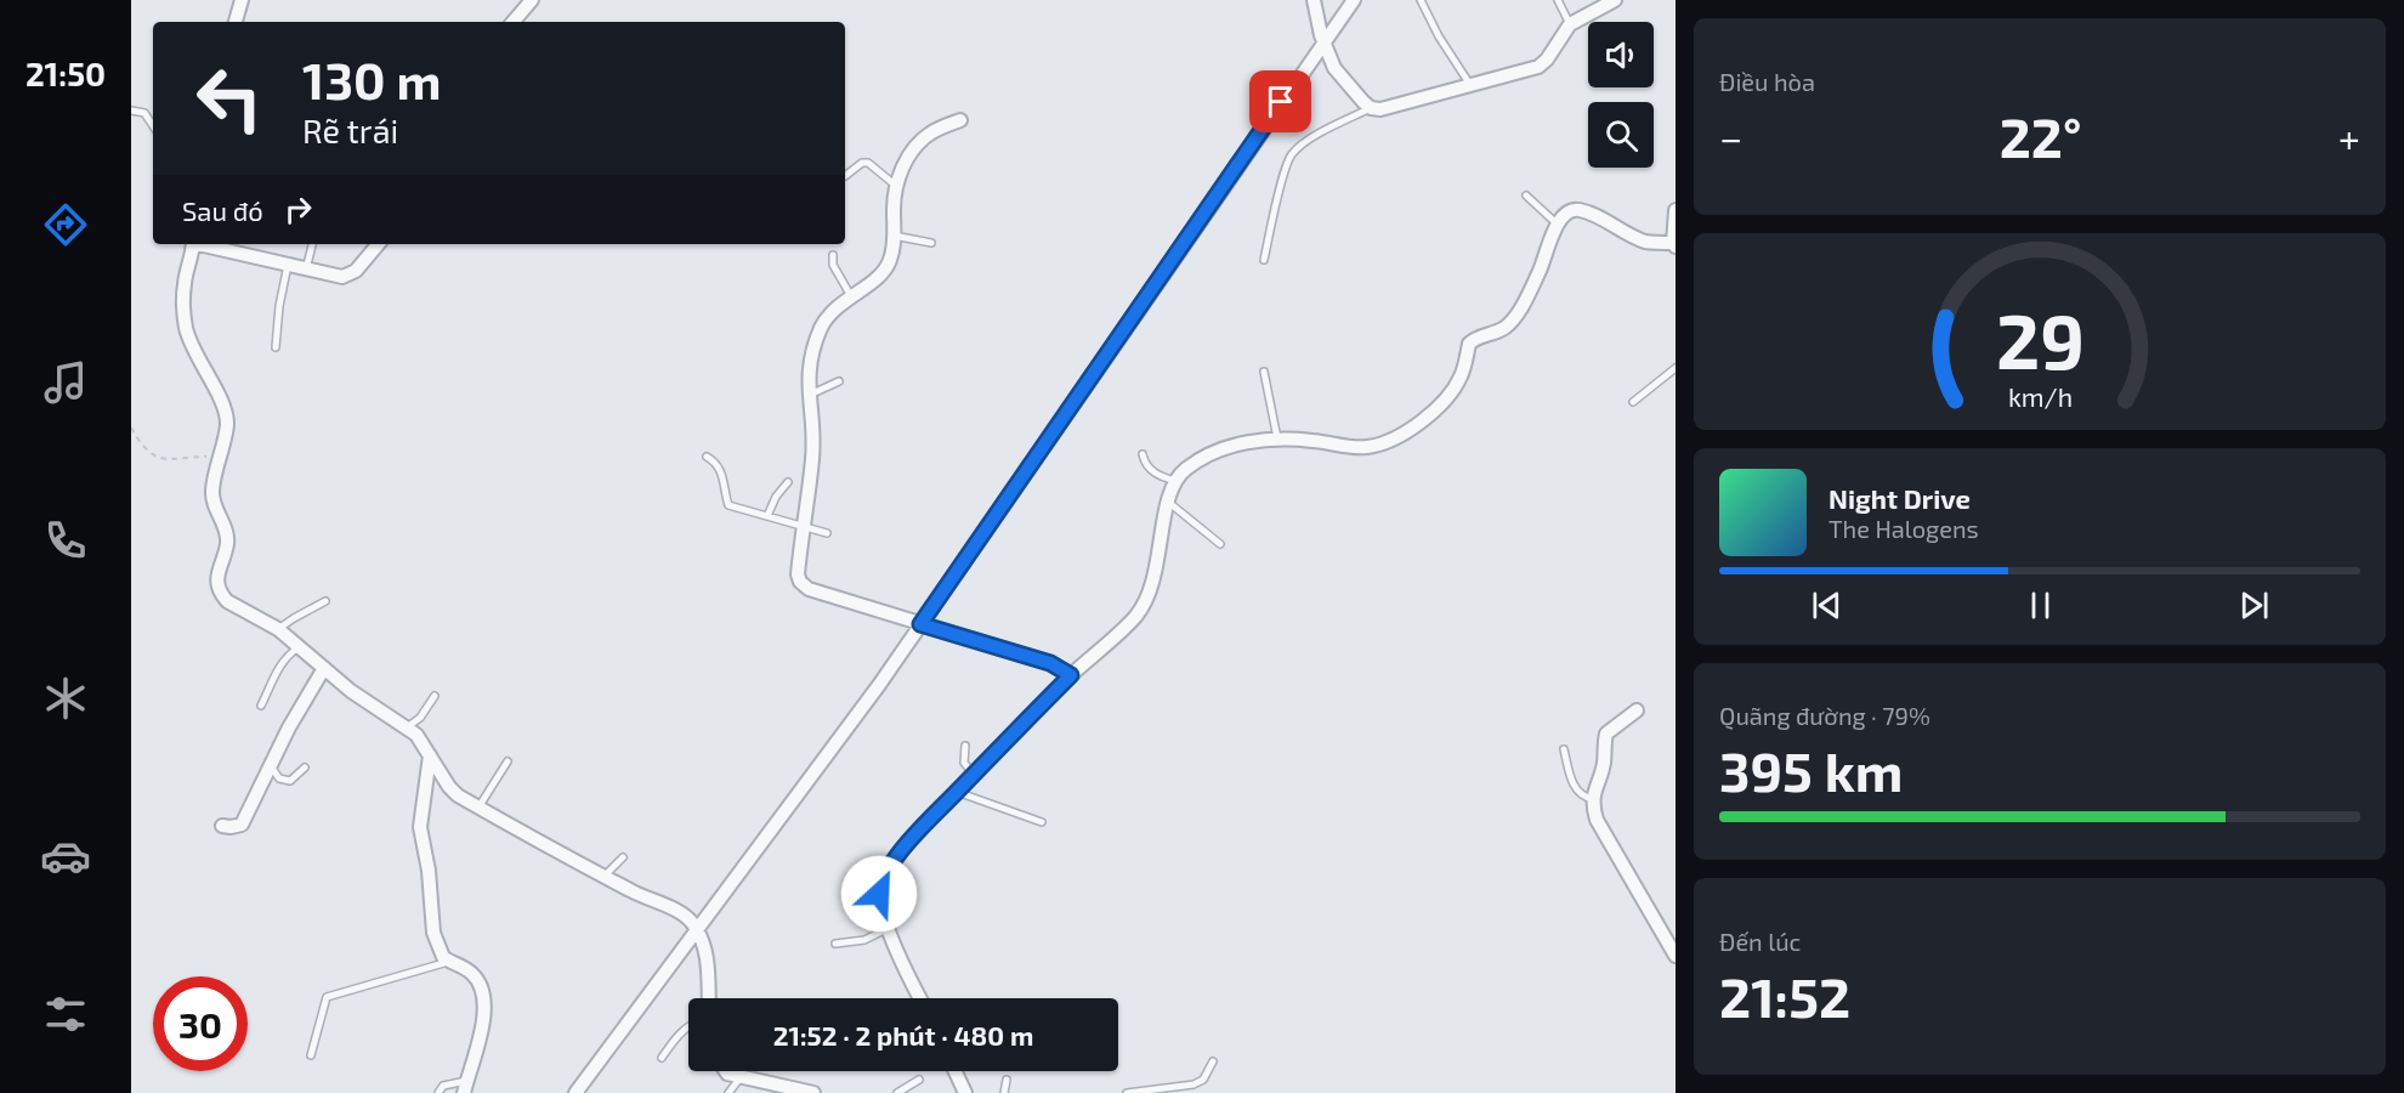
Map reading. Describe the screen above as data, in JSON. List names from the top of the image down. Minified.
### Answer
{"page":{"tabs":"21:50","tile":["Điều hòa",["Quãng đường · 79%","395 km"],["Đến lúc","21:52"]],"turn":["130 m","Rẽ trái"],"heat":["−","22°","+"],"then":"Sau đó","song":["Night Drive","The Halogens"],"limit":"30","trip":"21:52 · 2 phút · 480 m","gauge":["29","km/h"]}}
